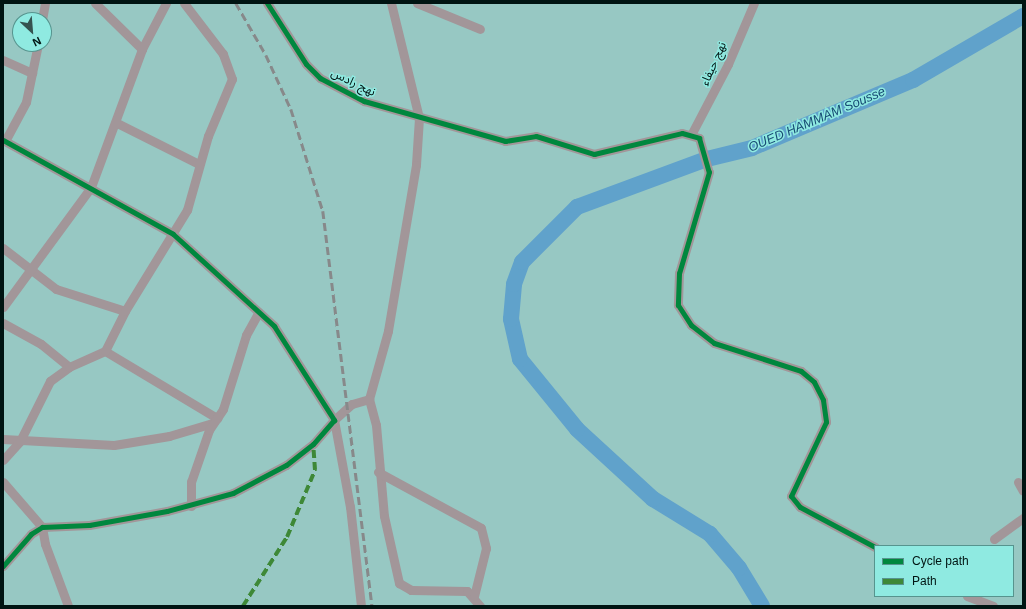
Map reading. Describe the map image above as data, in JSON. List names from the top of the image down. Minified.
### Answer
{"streets":{"street":["نهج حيفاء","نهج رادس"]},"crossings":[["نهج حيفاء","نهج رادس"]],"water":["OUED HAMMAM Sousse"],"legend":["Cycle path","Path"],"north":"bottom right"}
